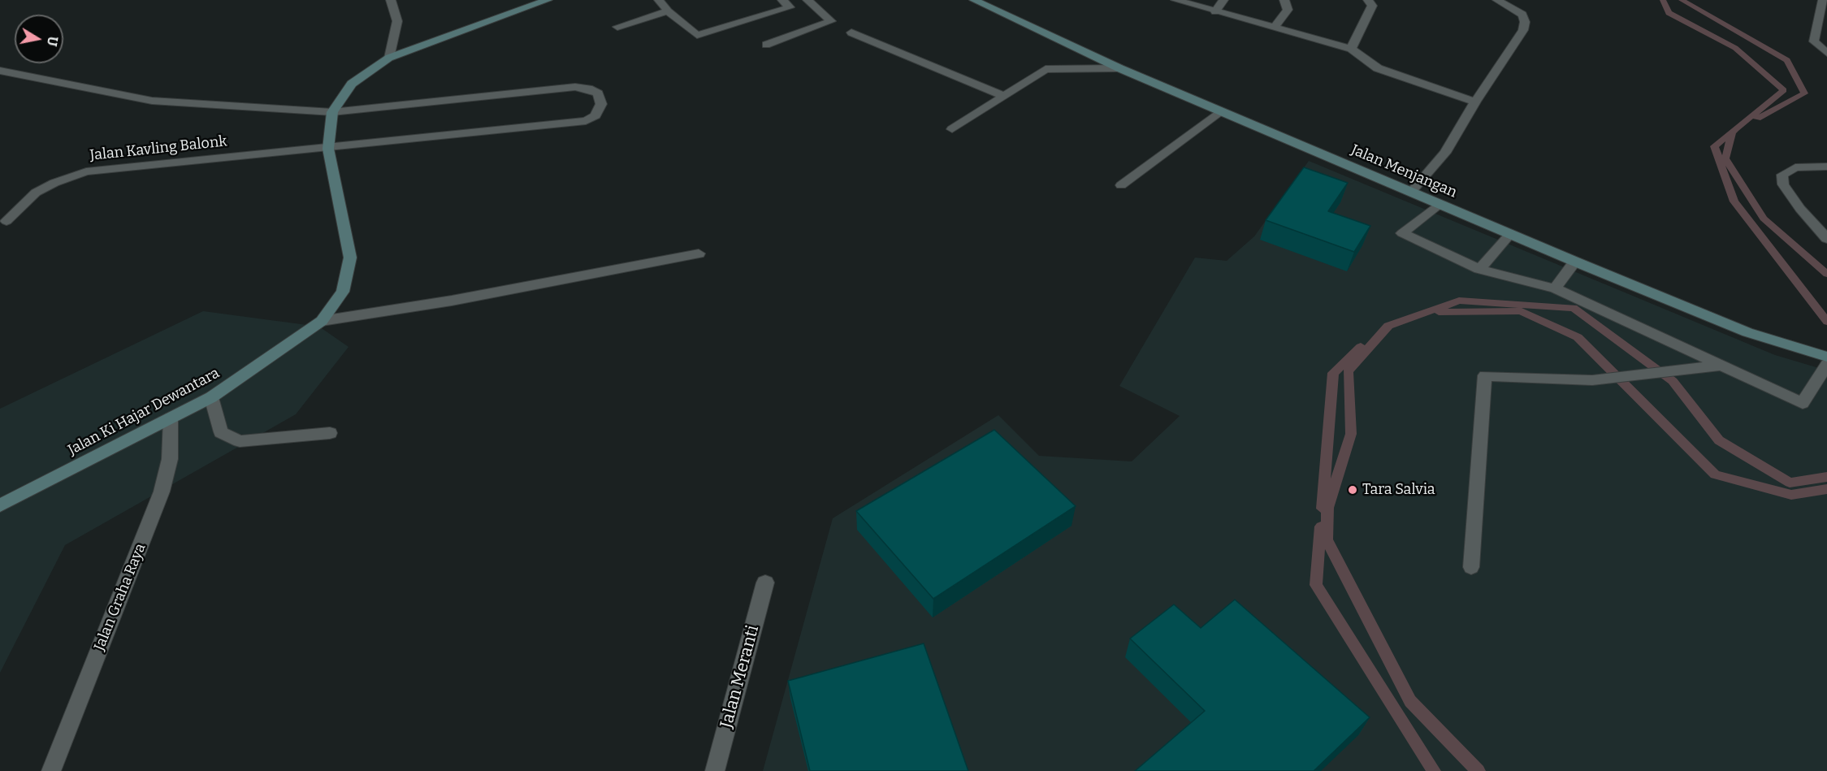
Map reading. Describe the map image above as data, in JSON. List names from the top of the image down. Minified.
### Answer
{"streets":{"main road":["Jalan Menjangan","Jalan Ki Hajar Dewantara"],"street":["Jalan Kavling Balonk","Jalan Graha Raya","Jalan Meranti"]},"crossings":[["Jalan Kavling Balonk","Jalan Ki Hajar Dewantara"],["Jalan Ki Hajar Dewantara","Jalan Graha Raya"]],"places":["Tara Salvia"],"north":"right"}
